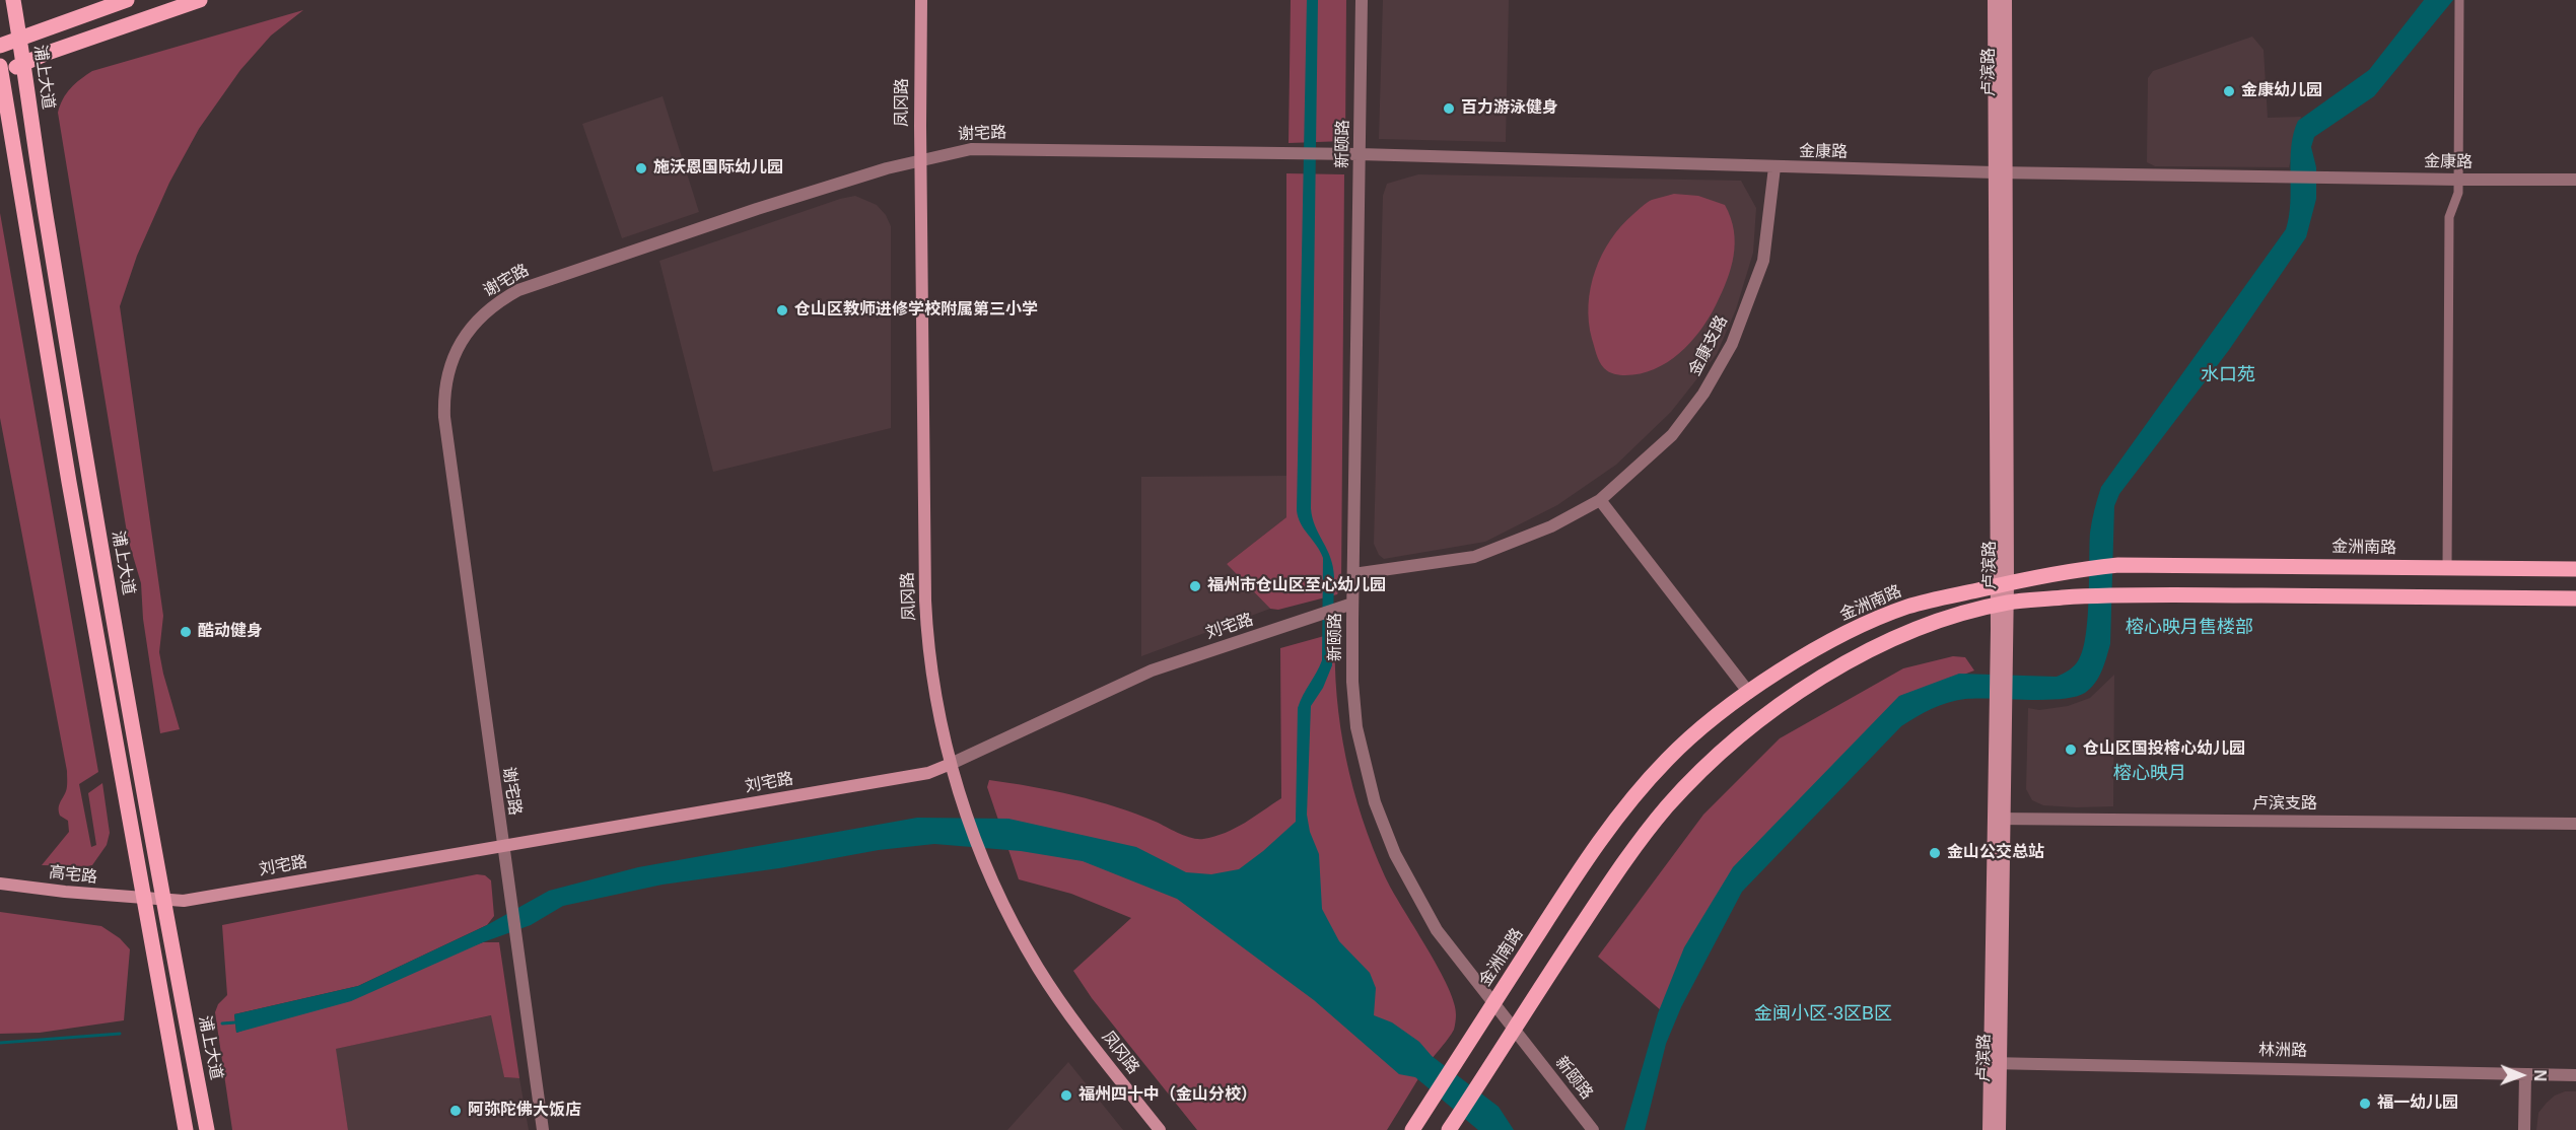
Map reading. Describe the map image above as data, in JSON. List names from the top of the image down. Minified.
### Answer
{"streets":{"main road":["卢滨路","浦上大道","凤冈路","金洲南路","刘宅路","高宅路"],"street":["谢宅路","新颐路","金康路","金康支路","卢滨支路","林洲路"]},"crossings":[["卢滨路","金康路"],["卢滨路","金洲南路"],["卢滨路","卢滨支路"],["卢滨路","林洲路"],["浦上大道","刘宅路"],["凤冈路","谢宅路"],["凤冈路","刘宅路"],["谢宅路","新颐路"],["谢宅路","金康路"],["谢宅路","刘宅路"],["新颐路","金康路"],["新颐路","金康支路"],["新颐路","金洲南路"],["新颐路","刘宅路"],["金康路","金康支路"],["刘宅路","高宅路"]],"districts":["水口苑","榕心映月售楼部","榕心映月","金闽小区-3区B区"],"places":["金康幼儿园","百力游泳健身","施沃恩国际幼儿园","仓山区教师进修学校附属第三小学","福州市仓山区至心幼儿园","酷动健身","仓山区国投榕心幼儿园","金山公交总站","福州四十中（金山分校）","福一幼儿园","阿弥陀佛大饭店"],"north":"right"}
